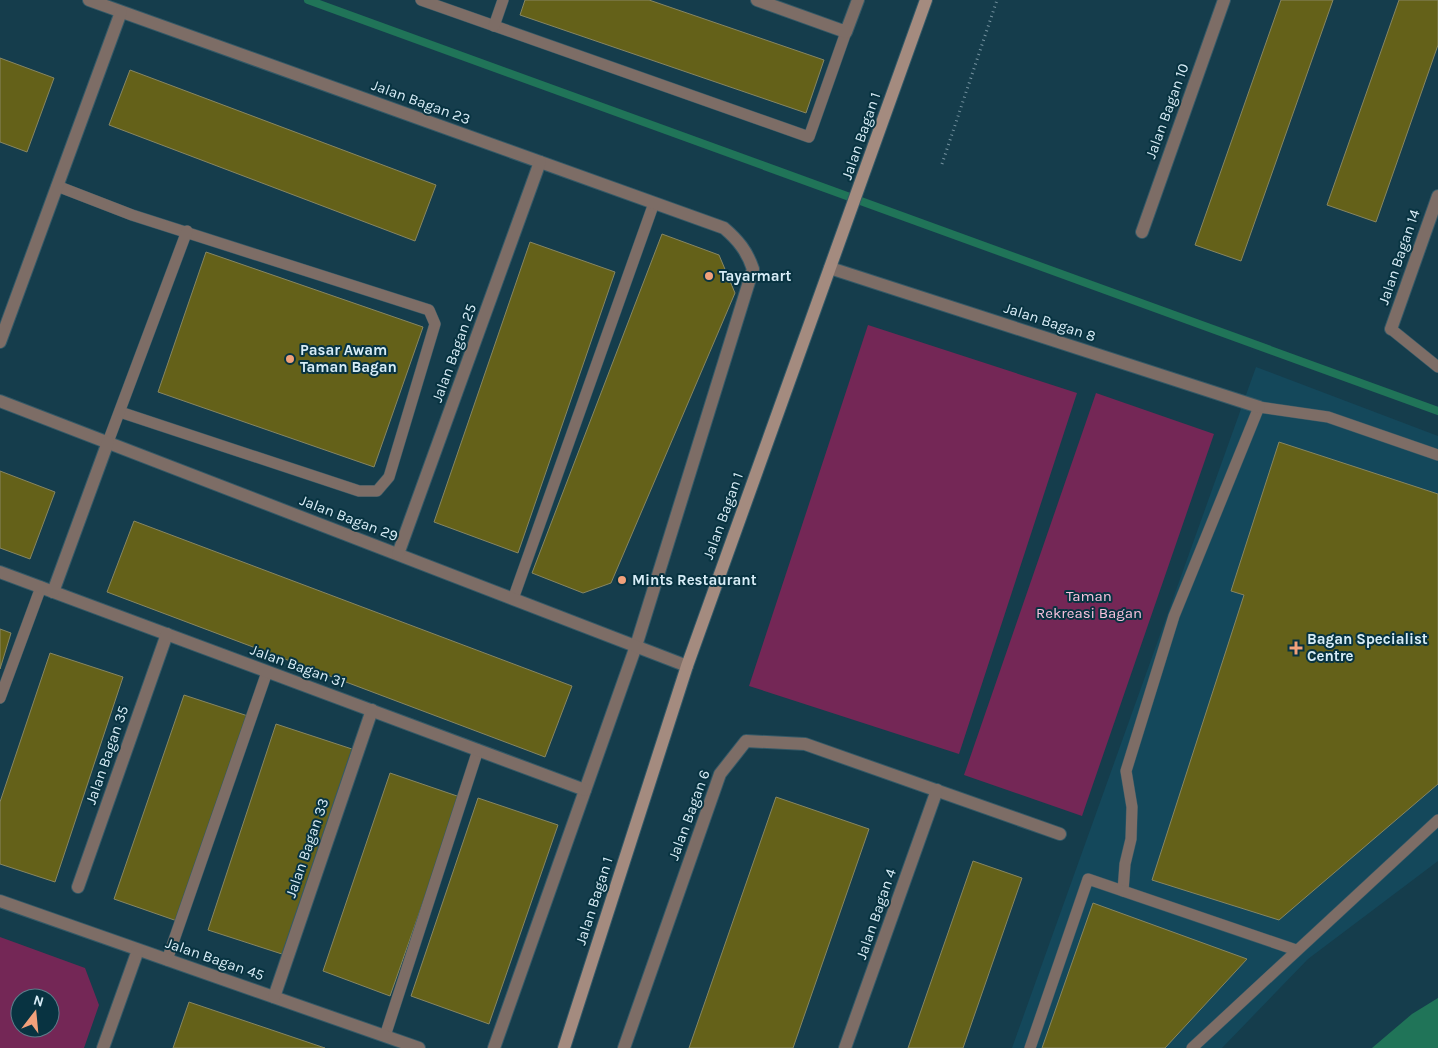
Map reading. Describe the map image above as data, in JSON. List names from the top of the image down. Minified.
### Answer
{"streets":{"street":["Jalan Bagan 23","Jalan Bagan 10","Jalan Bagan 1","Jalan Bagan 14","Jalan Bagan 8","Jalan Bagan 25","Jalan Bagan 29","Jalan Bagan 31","Jalan Bagan 35","Jalan Bagan 6","Jalan Bagan 33","Jalan Bagan 4","Jalan Bagan 45"]},"crossings":[["Jalan Bagan 23","Jalan Bagan 25"],["Jalan Bagan 23","Jalan Bagan 29"],["Jalan Bagan 1","Jalan Bagan 8"],["Jalan Bagan 1","Jalan Bagan 29"],["Jalan Bagan 25","Jalan Bagan 29"],["Jalan Bagan 31","Jalan Bagan 35"],["Jalan Bagan 31","Jalan Bagan 33"],["Jalan Bagan 6","Jalan Bagan 4"],["Jalan Bagan 33","Jalan Bagan 45"]],"parks":["Taman Rekreasi Bagan"],"places":{"other":["Tayarmart","Pasar Awam Taman Bagan","Mints Restaurant"],"health":["Bagan Specialist Centre"]},"north":"top"}
